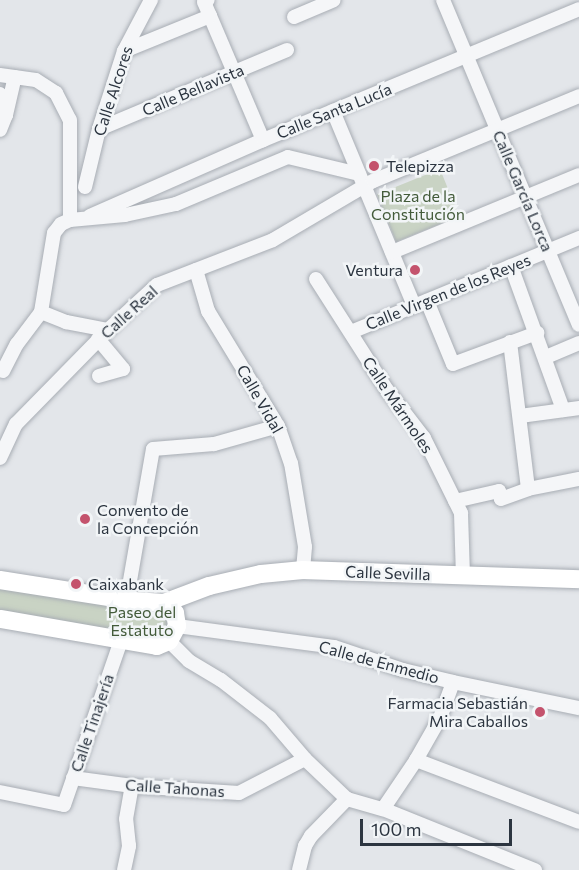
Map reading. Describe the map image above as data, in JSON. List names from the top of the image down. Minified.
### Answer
{"streets":{"main road":["Calle Sevilla"],"street":["Calle Bellavista","Calle Alcores","Calle Santa Lucía","Calle García Lorca","Calle Virgen de los Reyes","Calle Real","Calle Vidal","Calle Mármoles","Calle de Enmedio","Calle Tinajería","Calle Tahonas"]},"crossings":[["Calle Bellavista","Calle Alcores"],["Calle Santa Lucía","Calle García Lorca"],["Calle García Lorca","Calle Virgen de los Reyes"],["Calle García Lorca","Calle Real"],["Calle Virgen de los Reyes","Calle Mármoles"],["Calle Real","Calle Vidal"],["Calle Vidal","Calle Sevilla"],["Calle Mármoles","Calle Sevilla"],["Calle Sevilla","Calle de Enmedio"],["Calle Tinajería","Calle Tahonas"]],"parks":["Plaza de la Constitución","Paseo del Estatuto"],"places":["Telepizza","Ventura","Convento de la Concepción","Caixabank","Farmacia Sebastián Mira Caballos"],"scale_bar":"100 m"}
